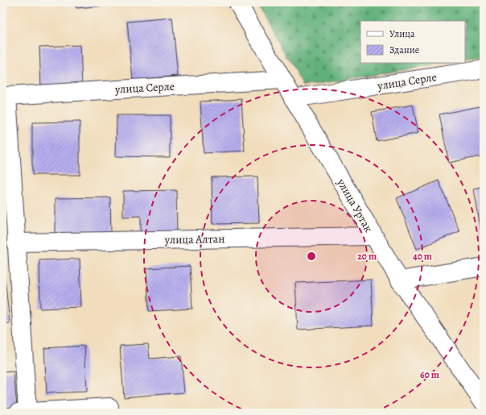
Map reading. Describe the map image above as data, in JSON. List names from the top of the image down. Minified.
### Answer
{"streets":{"street":["улица Серле","улица Уртак","улица Алтан"]},"crossings":[["улица Серле","улица Уртак"],["улица Серле","улица Алтан"],["улица Уртак","улица Алтан"]],"legend":["Улица","Здание"],"rings":["20 m","40 m","60 m"]}
